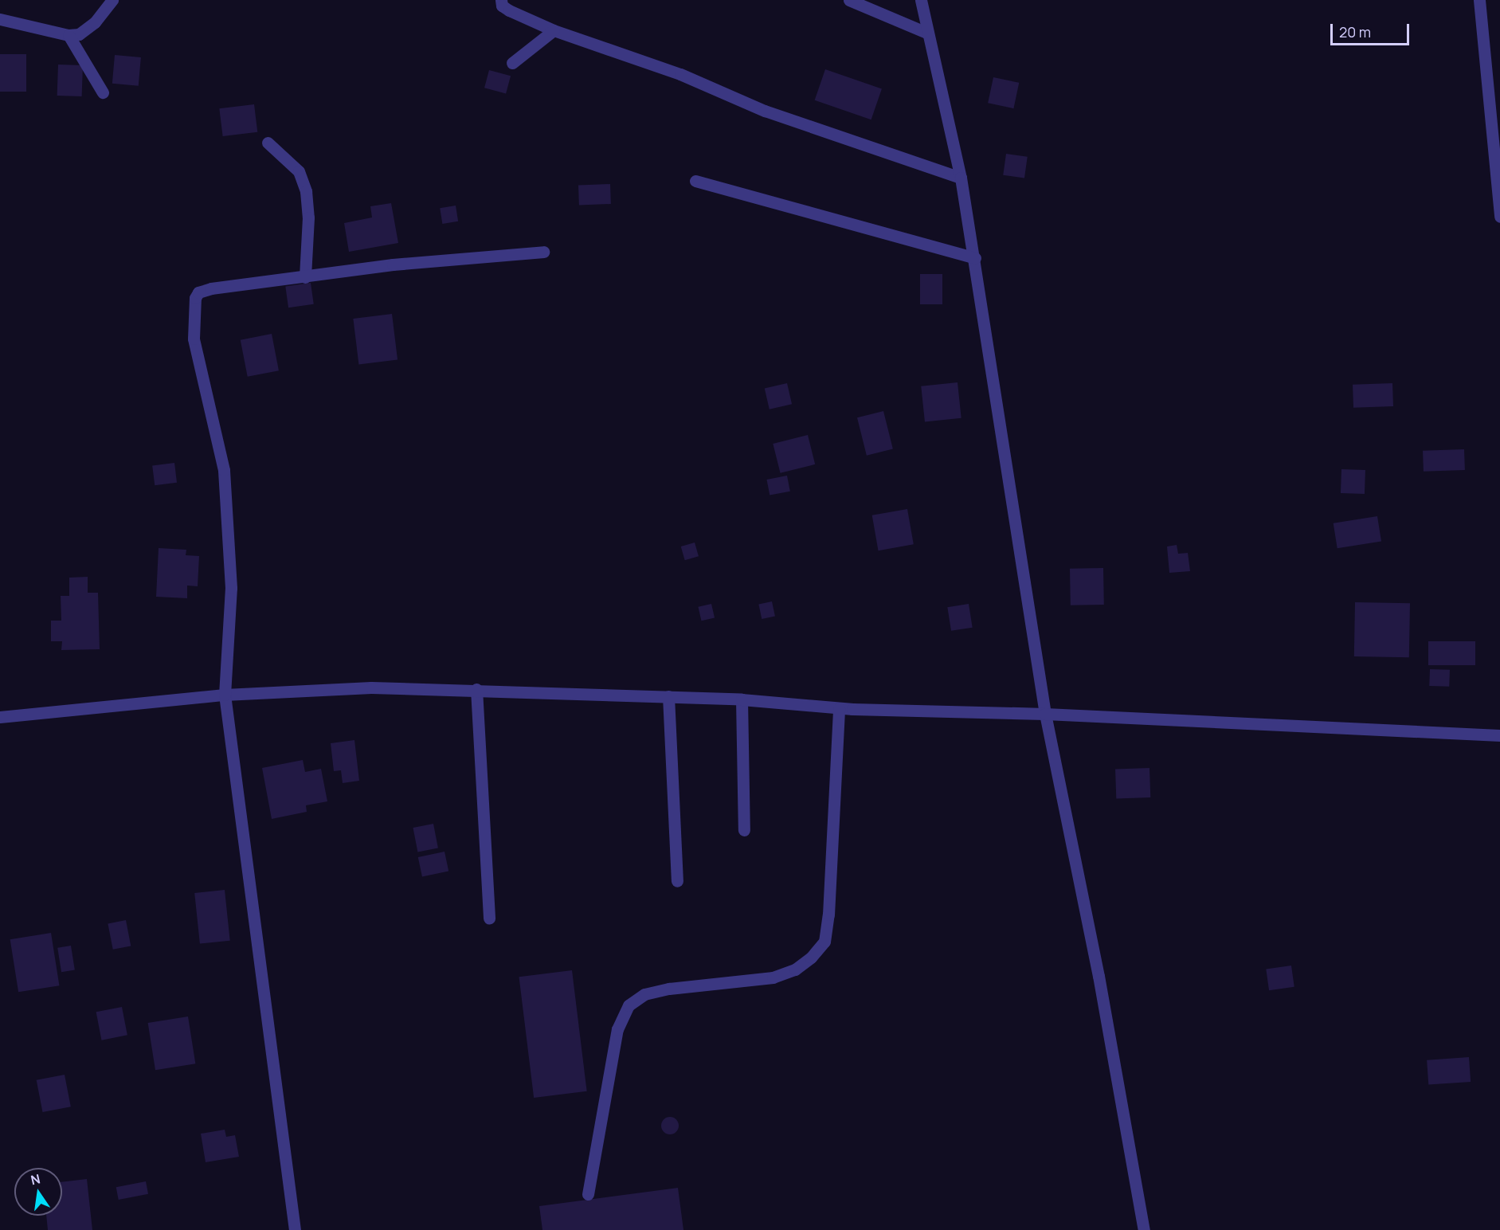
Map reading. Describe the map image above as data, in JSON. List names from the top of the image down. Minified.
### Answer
{"scale_bar":"20 m","north":"top"}
